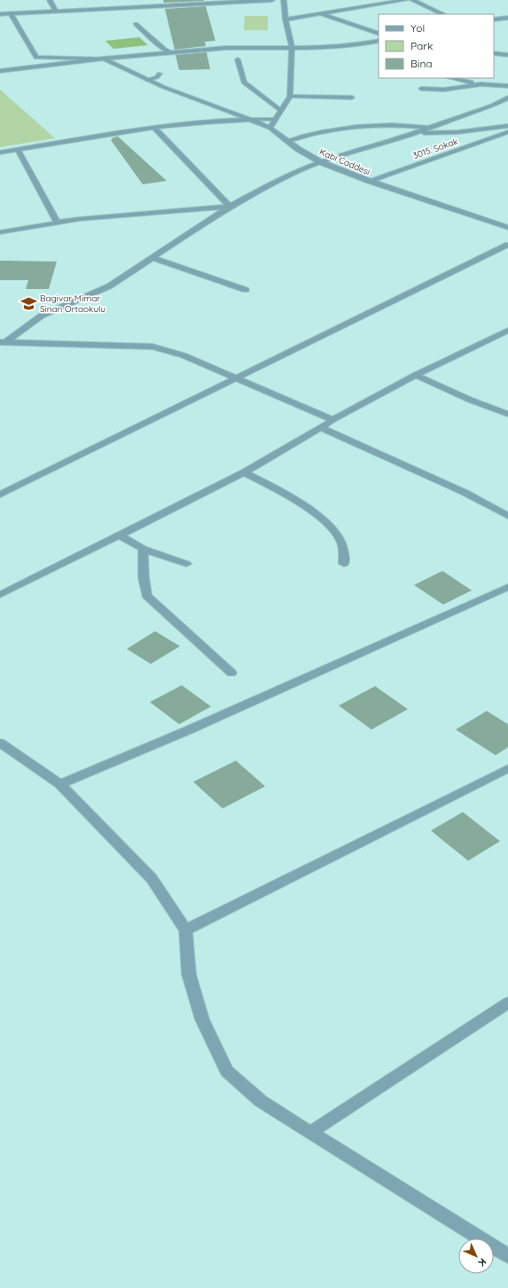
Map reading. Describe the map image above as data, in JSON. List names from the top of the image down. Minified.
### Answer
{"streets":{"street":["3015. Sokak","Kabi Caddesi"]},"crossings":[["3015. Sokak","Kabi Caddesi"]],"places":{"school or university":["Bagivar Mimar Sinan Ortaokulu"]},"legend":["Yol","Park","Bina"],"north":"bottom right"}
